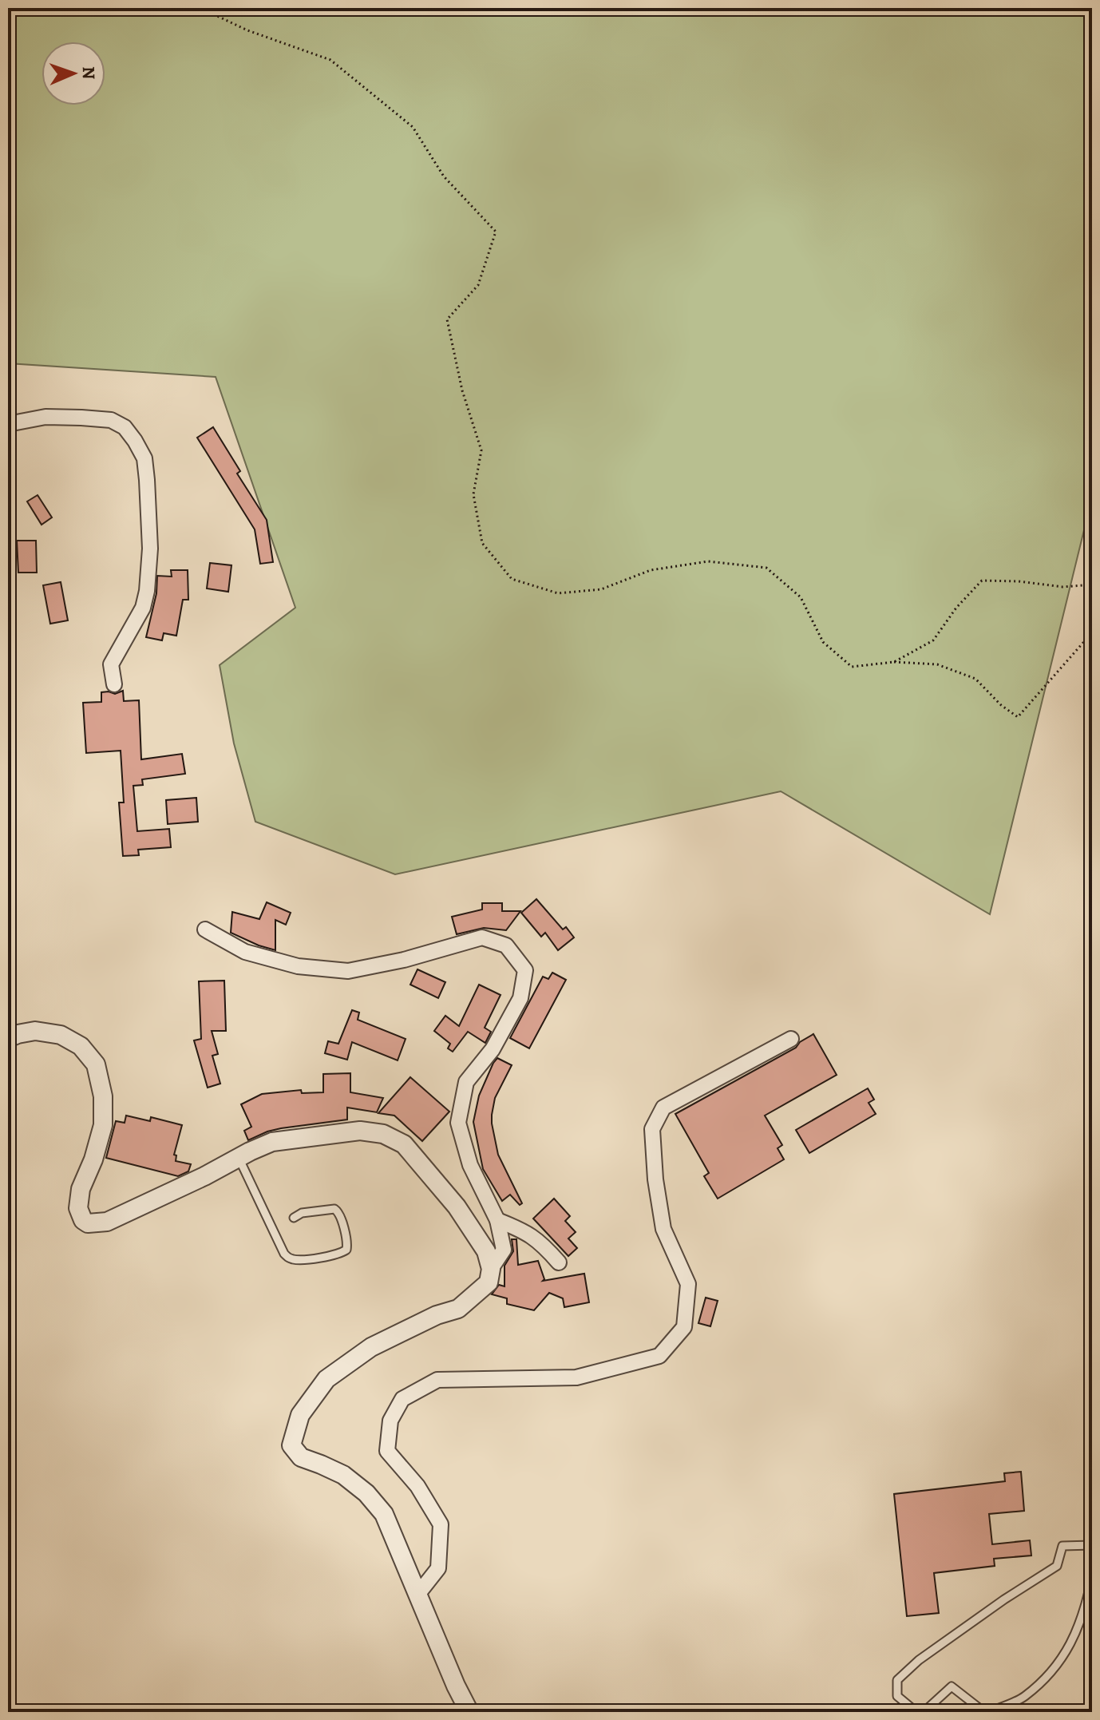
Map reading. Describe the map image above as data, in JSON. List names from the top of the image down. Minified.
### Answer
{"north":"right"}
